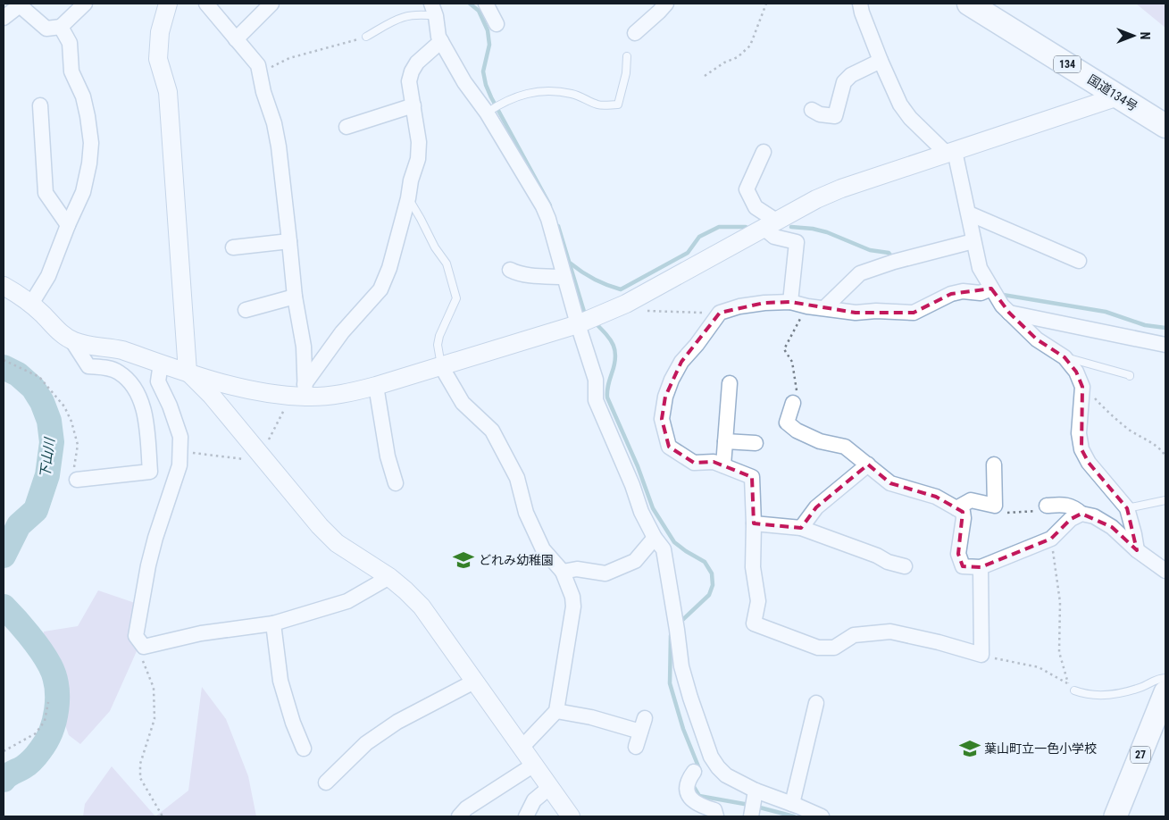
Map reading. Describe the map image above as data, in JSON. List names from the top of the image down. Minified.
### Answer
{"streets":{"highway":["134","国道134号"],"main road":["27"]},"water":["下山川"],"places":{"school or university":["どれみ幼稚園","葉山町立一色小学校"]},"north":"right"}
